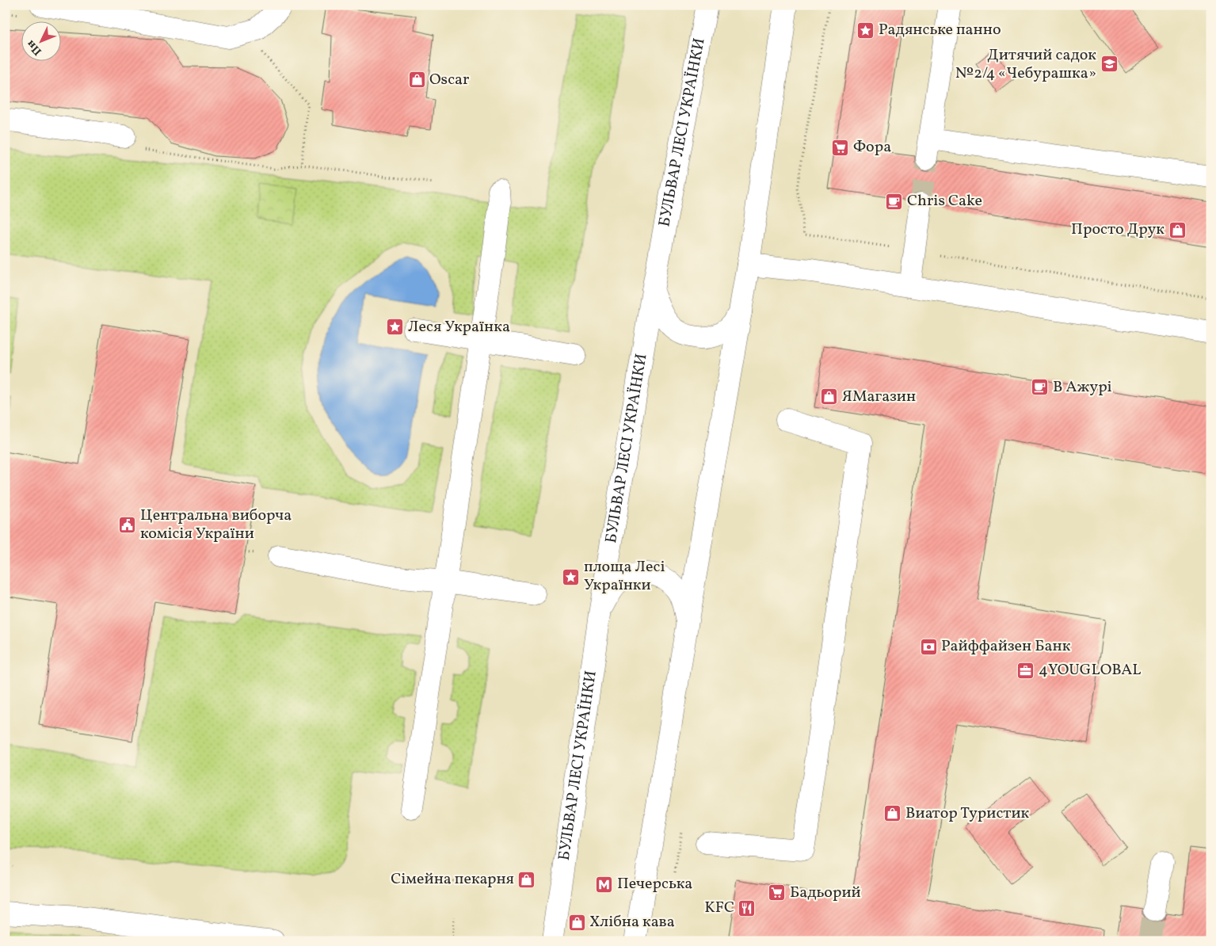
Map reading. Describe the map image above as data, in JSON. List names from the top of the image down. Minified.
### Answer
{"streets":{"main road":["БУЛЬВАР ЛЕСІ УКРАЇНКИ"]},"places":{"place":["Радянське панно","Леся Українка","площа Лесі Українки"],"school or university":["Дитячий садок №2/4 «Чебурашка»"],"shop":["Oscar","Просто Друк","ЯМагазин","Виатор Туристик","Сімейна пекарня","Хлібна кава"],"supermarket":["Фора","Бадьорий"],"cafe":["Chris Cake","В Ажурі"],"public building":["Центральна виборча комісія України"],"bank":["Райффайзен Банк"],"office":["4YOUGLOBAL"],"metro station":["Печерська"],"restaurant":["KFC"]},"north":"bottom left"}
